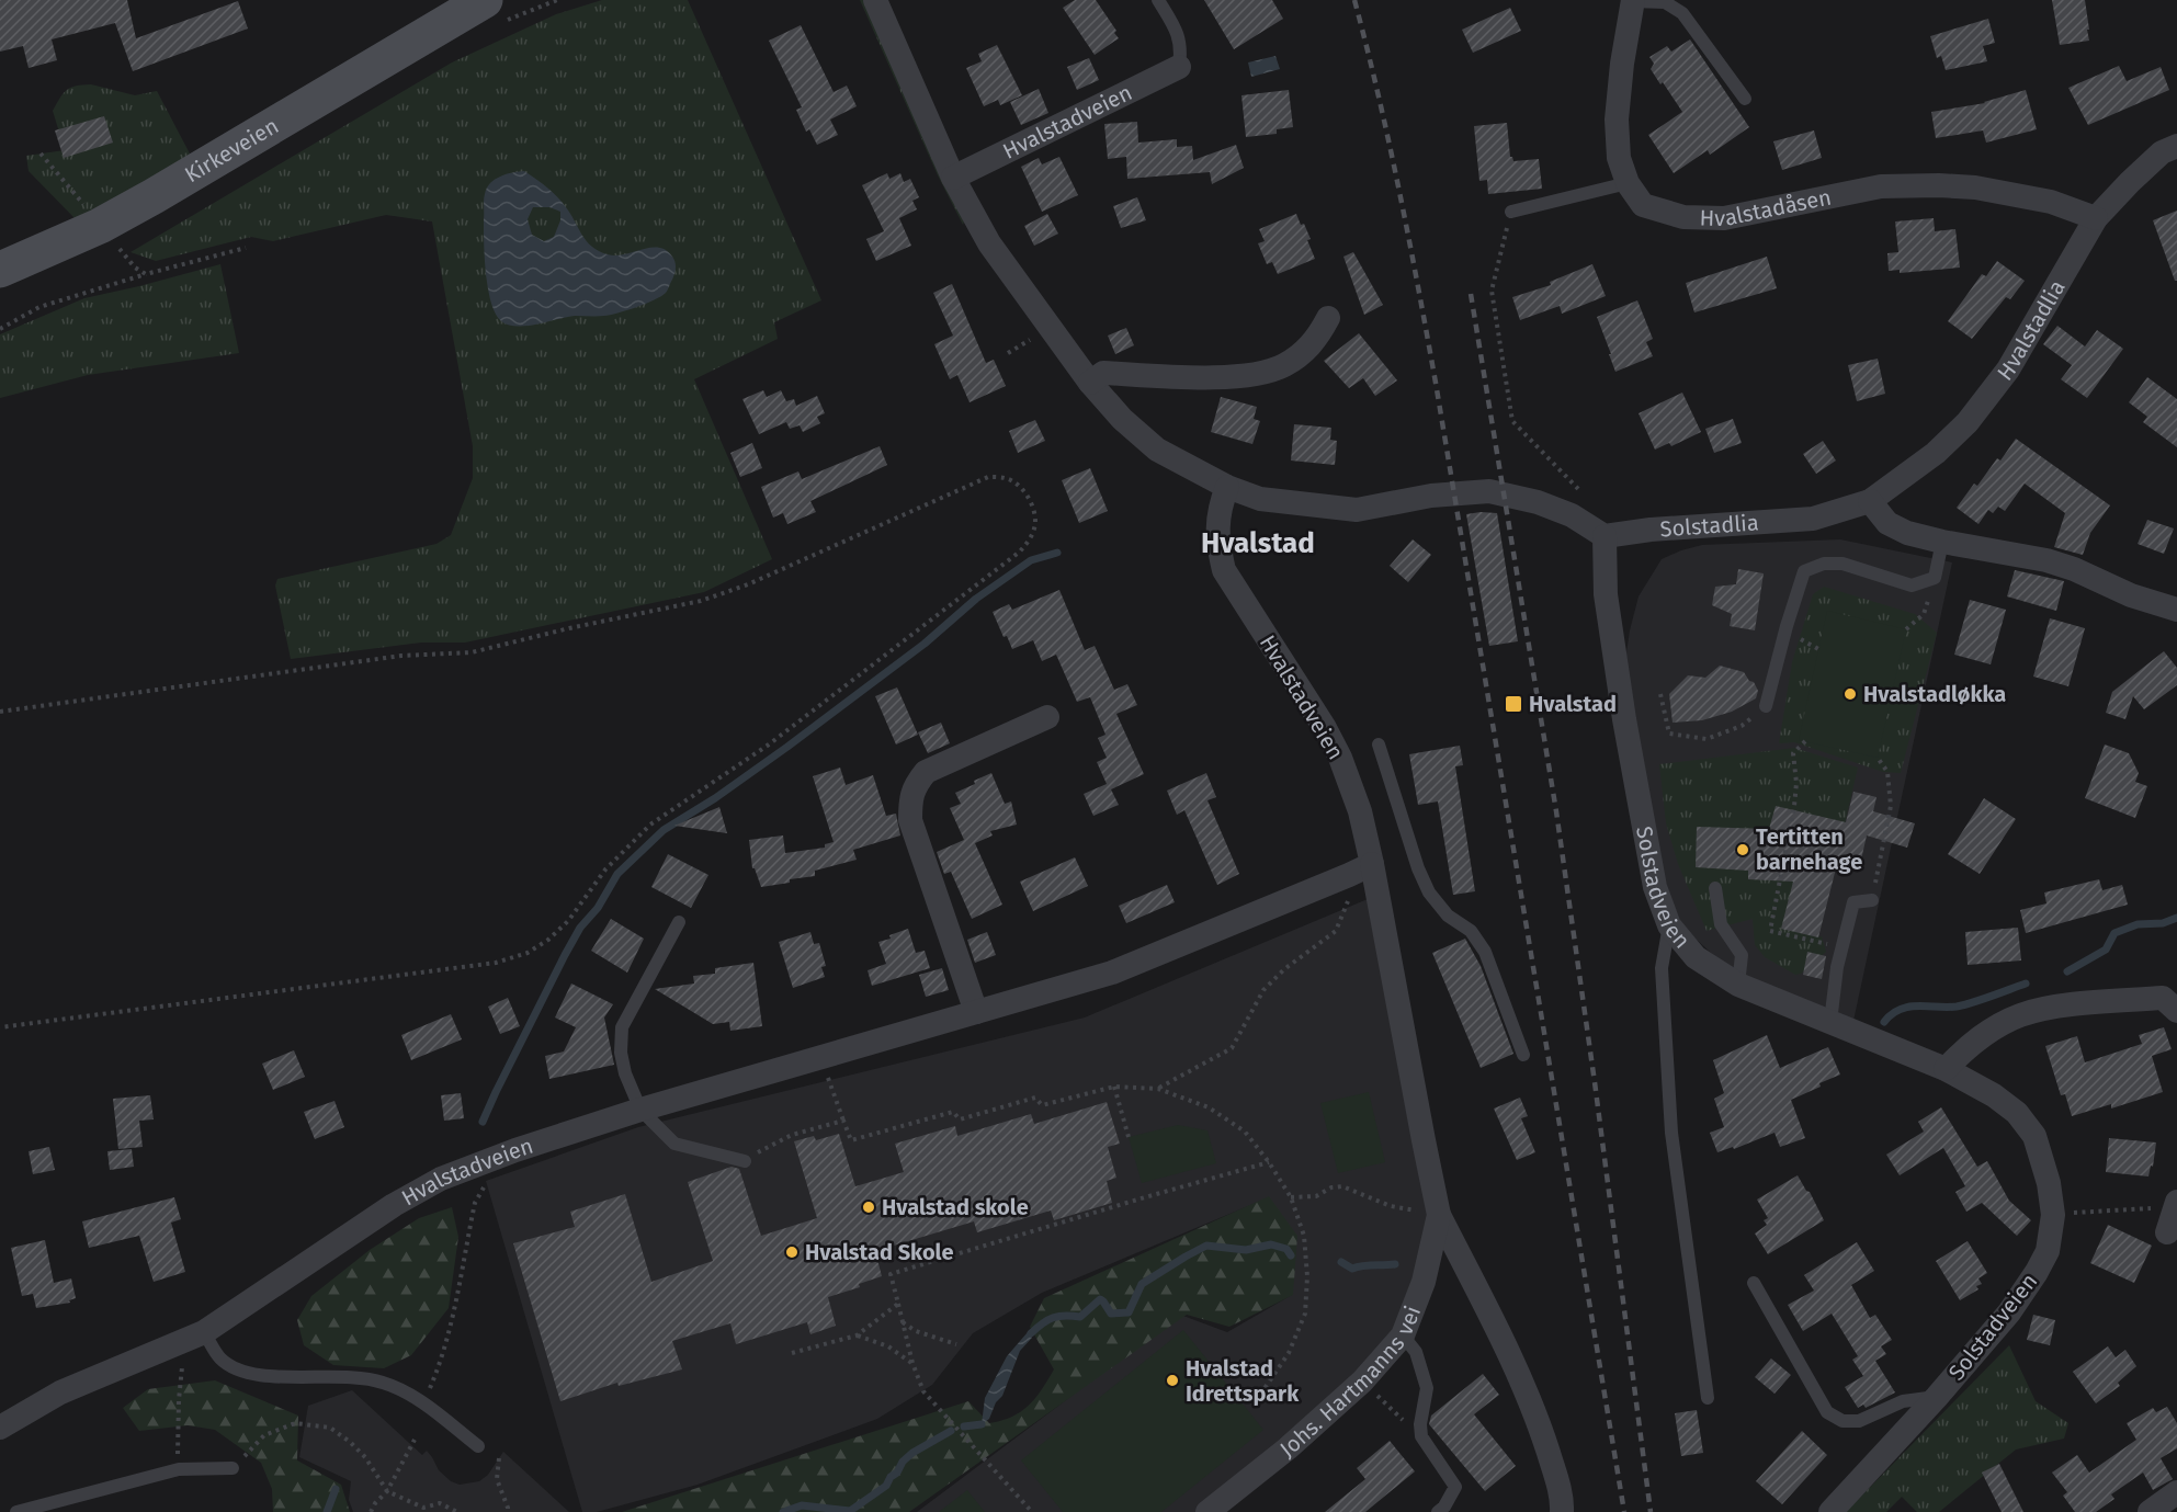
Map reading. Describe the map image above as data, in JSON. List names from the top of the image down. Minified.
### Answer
{"streets":{"main road":["Kirkeveien"],"street":["Hvalstadveien","Hvalstadåsen","Hvalstadlia","Solstadlia","Solstadveien","Johs. Hartmanns vei"]},"crossings":[["Hvalstadveien","Johs. Hartmanns vei"],["Hvalstadåsen","Hvalstadlia"],["Hvalstadlia","Solstadlia"],["Solstadlia","Solstadveien"]],"districts":["Hvalstad"],"places":{"other":["Hvalstadløkka","Tertitten barnehage","Hvalstad skole","Hvalstad Skole","Hvalstad Idrettspark"],"transit":["Hvalstad"]}}
